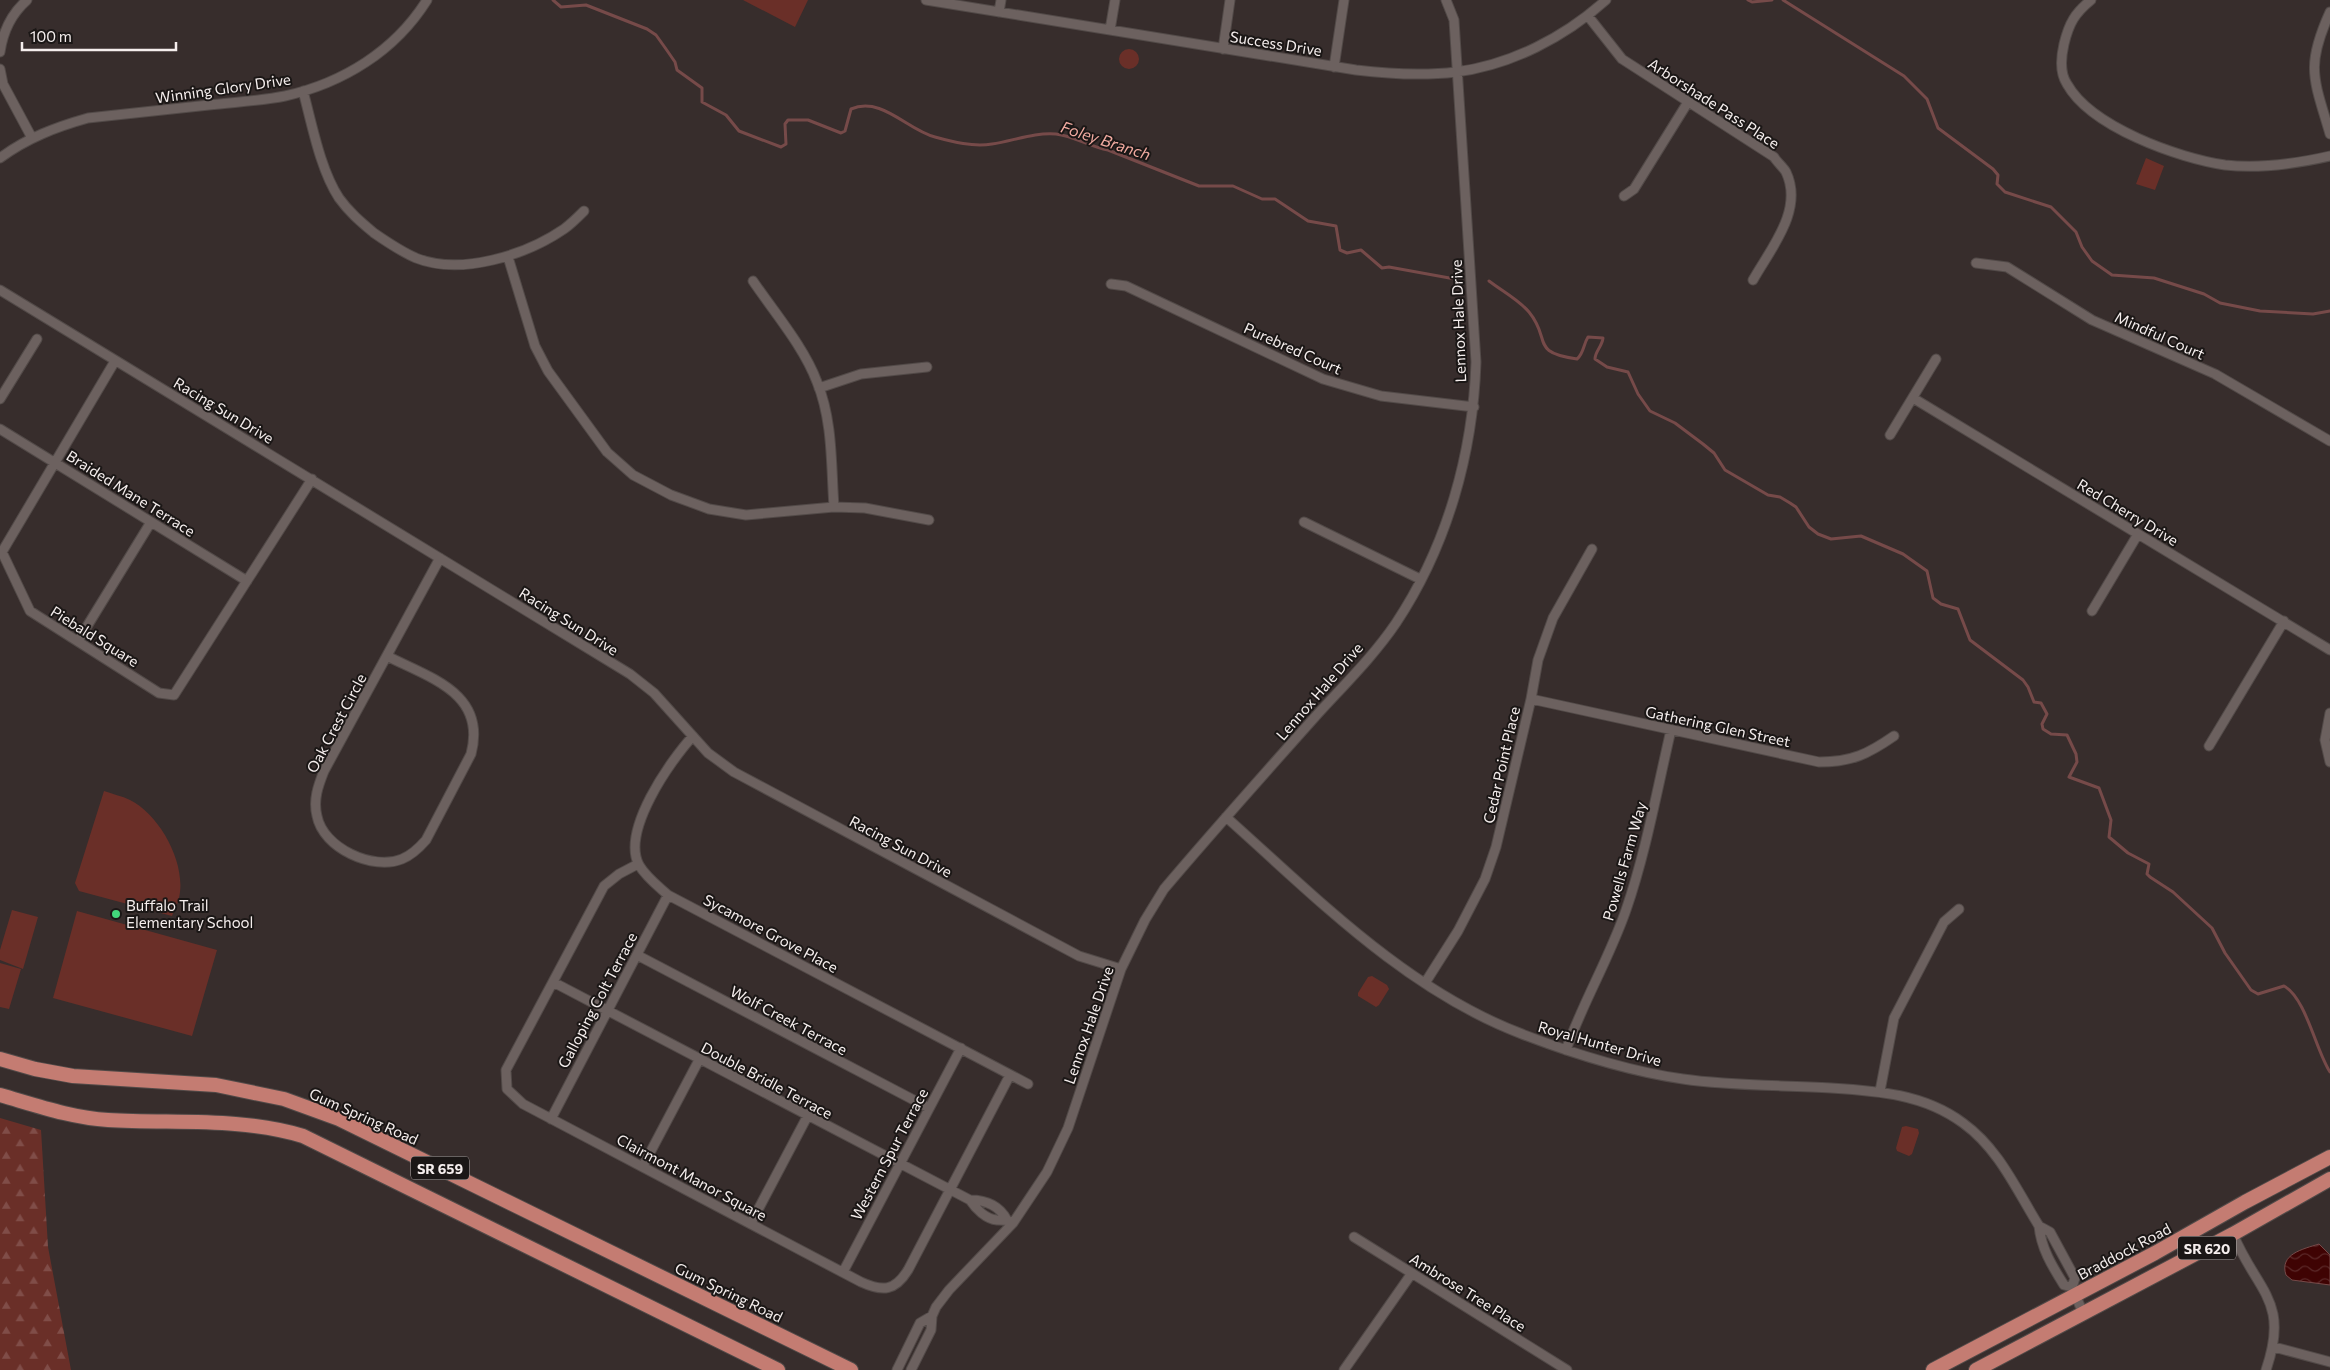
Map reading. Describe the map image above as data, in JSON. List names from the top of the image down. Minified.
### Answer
{"streets":{"main road":["Gum Spring Road","SR 659","SR 620","Braddock Road"],"street":["Success Drive","Winning Glory Drive","Arborshade Pass Place","Lennox Hale Drive","Mindful Court","Purebred Court","Racing Sun Drive","Braided Mane Terrace","Red Cherry Drive","Piebald Square","Oak Crest Circle","Gathering Glen Street","Cedar Point Place","Powells Farm Way","Sycamore Grove Place","Galloping Colt Terrace","Wolf Creek Terrace","Royal Hunter Drive","Double Bridle Terrace","Western Spur Terrace","Clairmont Manor Square","Ambrose Tree Place"]},"crossings":[["Success Drive","Arborshade Pass Place"],["Success Drive","Lennox Hale Drive"],["Lennox Hale Drive","Purebred Court"],["Lennox Hale Drive","Racing Sun Drive"],["Lennox Hale Drive","Royal Hunter Drive"],["Lennox Hale Drive","Double Bridle Terrace"],["Racing Sun Drive","Piebald Square"],["Racing Sun Drive","Oak Crest Circle"],["Braided Mane Terrace","Piebald Square"],["Gathering Glen Street","Cedar Point Place"],["Gathering Glen Street","Powells Farm Way"],["Cedar Point Place","Royal Hunter Drive"],["Powells Farm Way","Royal Hunter Drive"],["Sycamore Grove Place","Galloping Colt Terrace"],["Sycamore Grove Place","Western Spur Terrace"],["Sycamore Grove Place","Clairmont Manor Square"],["Galloping Colt Terrace","Wolf Creek Terrace"],["Galloping Colt Terrace","Double Bridle Terrace"],["Galloping Colt Terrace","Clairmont Manor Square"],["Wolf Creek Terrace","Western Spur Terrace"],["Royal Hunter Drive","Braddock Road"],["Double Bridle Terrace","Western Spur Terrace"],["Double Bridle Terrace","Clairmont Manor Square"],["Western Spur Terrace","Clairmont Manor Square"]],"water":["Foley Branch"],"places":["Buffalo Trail Elementary School"],"scale_bar":"100 m"}
